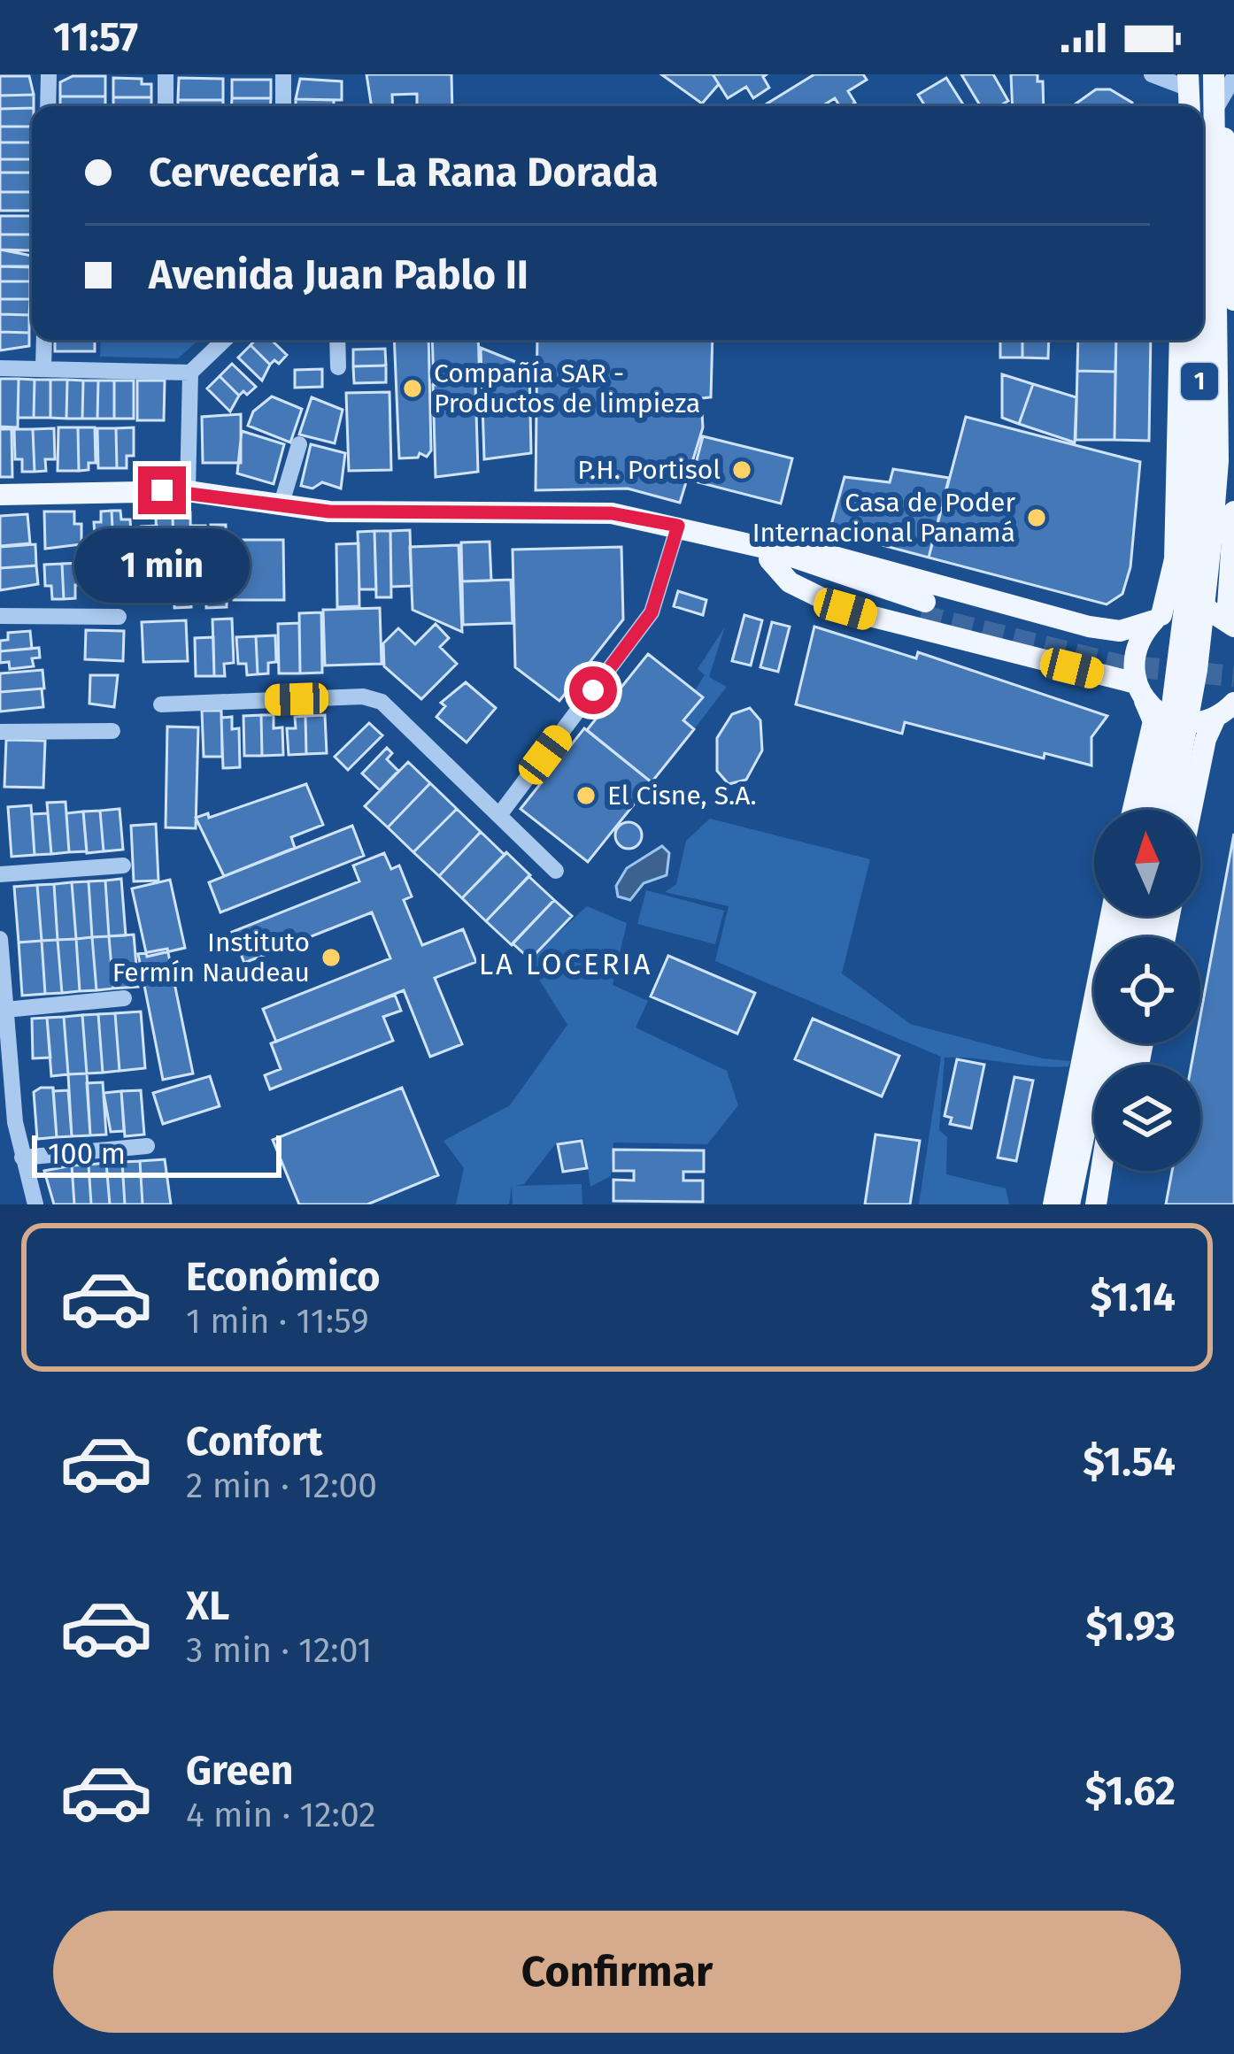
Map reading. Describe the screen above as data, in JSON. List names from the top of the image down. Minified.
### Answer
{"streets":{"main road":["1"]},"districts":["LA LOCERIA"],"places":["Compañía SAR - Productos de limpieza","P.H. Portisol","Casa de Poder Internacional Panamá","El Cisne, S.A.","Instituto Fermín Naudeau"],"scale_bar":"100 m","north":"top","page":{"status":"11:57","banner":["Cervecería - La Rana Dorada","Avenida Juan Pablo II"],"bubble":"1 min","scale":"100 m","list":[{"name":"Económico","note":"1 min · 11:59","value":"$1.14"},{"name":"Confort","note":"2 min · 12:00","value":"$1.54"},{"name":"XL","note":"3 min · 12:01","value":"$1.93"},{"name":"Green","note":"4 min · 12:02","value":"$1.62"}],"buttons":"Confirmar"}}
